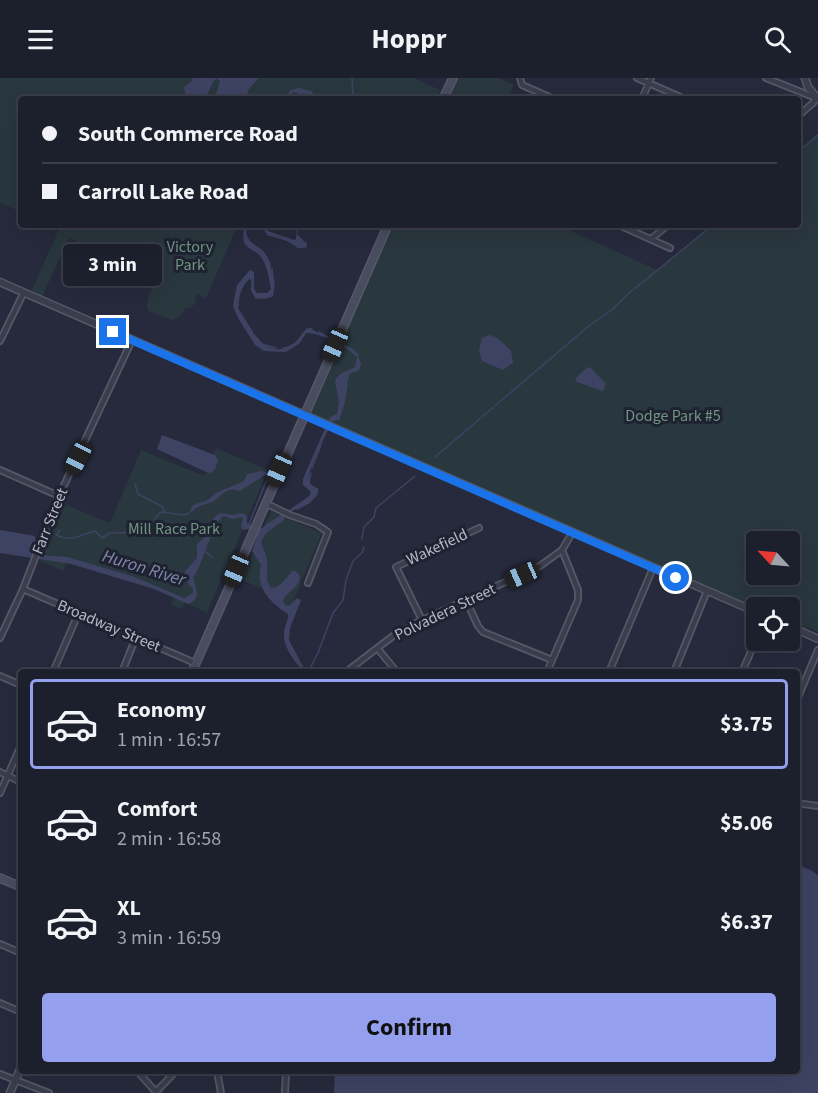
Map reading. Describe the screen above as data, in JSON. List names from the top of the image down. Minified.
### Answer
{"streets":{"street":["Farr Street","Wakefield","Polvadera Street","Broadway Street"]},"crossings":[["Farr Street","Broadway Street"],["Wakefield","Polvadera Street"]],"water":["Huron River"],"parks":["Victory Park","Dodge Park #5","Mill Race Park"],"north":"top left","page":{"header":"Hoppr","banner":["South Commerce Road","Carroll Lake Road"],"bubble":"3 min","list":[{"name":"Economy","note":"1 min · 16:57","value":"$3.75"},{"name":"Comfort","note":"2 min · 16:58","value":"$5.06"},{"name":"XL","note":"3 min · 16:59","value":"$6.37"}],"buttons":"Confirm"}}
